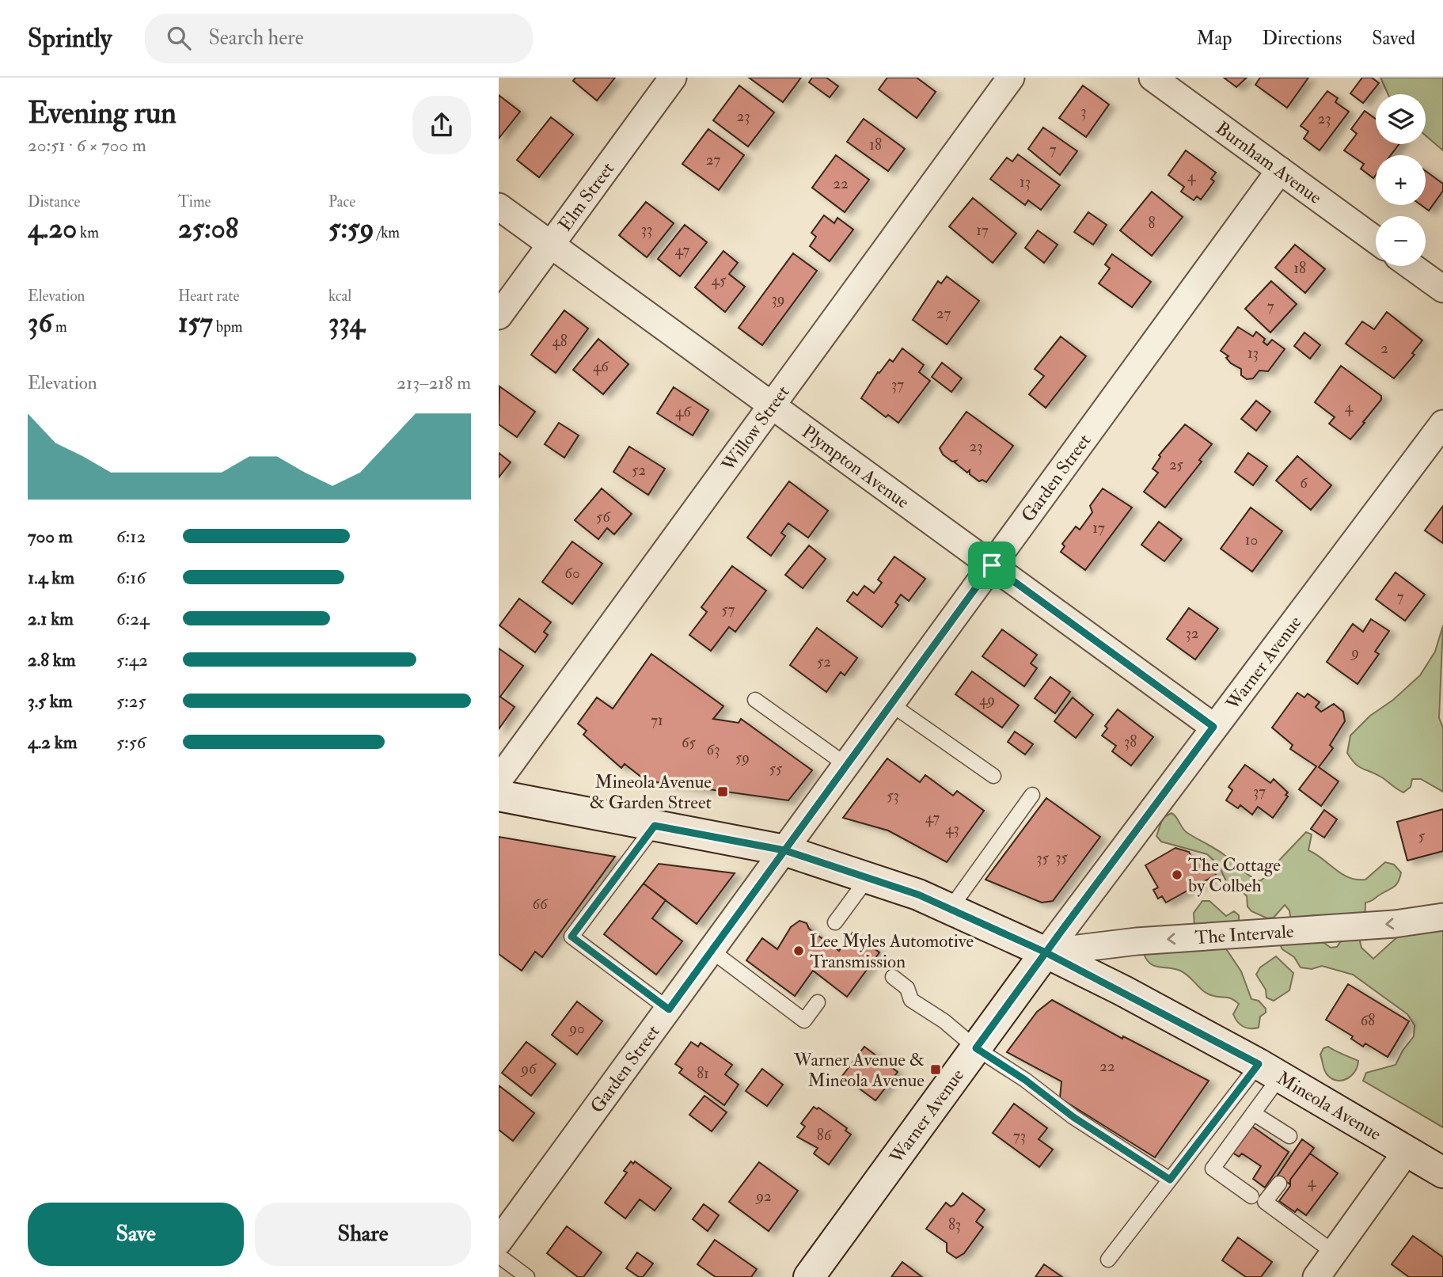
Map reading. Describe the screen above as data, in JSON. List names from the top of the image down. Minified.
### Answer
{"streets":{"main road":["Warner Avenue","Mineola Avenue"],"street":["Burnham Avenue","Elm Street","Willow Street","Plympton Avenue","Garden Street","The Intervale"]},"crossings":[["Burnham Avenue","Garden Street"],["Elm Street","Plympton Avenue"],["Willow Street","Plympton Avenue"],["Plympton Avenue","Garden Street"],["Plympton Avenue","Warner Avenue"],["Garden Street","Mineola Avenue"],["Warner Avenue","The Intervale"],["Warner Avenue","Mineola Avenue"],["The Intervale","Mineola Avenue"]],"one_way":["The Intervale"],"places":{"transit":["Mineola Avenue & Garden Street","Warner Avenue & Mineola Avenue"],"other":["The Cottage by Colbeh","Lee Myles Automotive Transmission"]},"house_numbers":["3","23","23","18","7","27","4","13","22","8","33","17","47","18","45","39","7","27","48","2","13","46","37","4","46","23","25","52","6","56","17","10","60","7","57","32","9","52","49","71","38","65","63","59","55","37","53","47","43","5","35","35","66","68","90","22","96","81","86","73","4","92","83"],"page":{"header":"Sprintly","search":"Search here","nav":["Map","Directions","Saved"],"heading":["Evening run","20:51 · 6 × 700 m"],"map_buttons":["+","−"],"stats":[["Distance","4.20 km"],["Time","25:08"],["Pace","5:59 /km"],["Elevation","36 m"],["Heart rate","157 bpm"],["kcal","334"]],"chart":["Elevation","213–218 m"],"list":[{"name":"700 m","note":"6:12"},{"name":"1.4 km","note":"6:16"},{"name":"2.1 km","note":"6:24"},{"name":"2.8 km","note":"5:42"},{"name":"3.5 km","note":"5:25"},{"name":"4.2 km","note":"5:56"}],"buttons":["Save","Share"]}}
